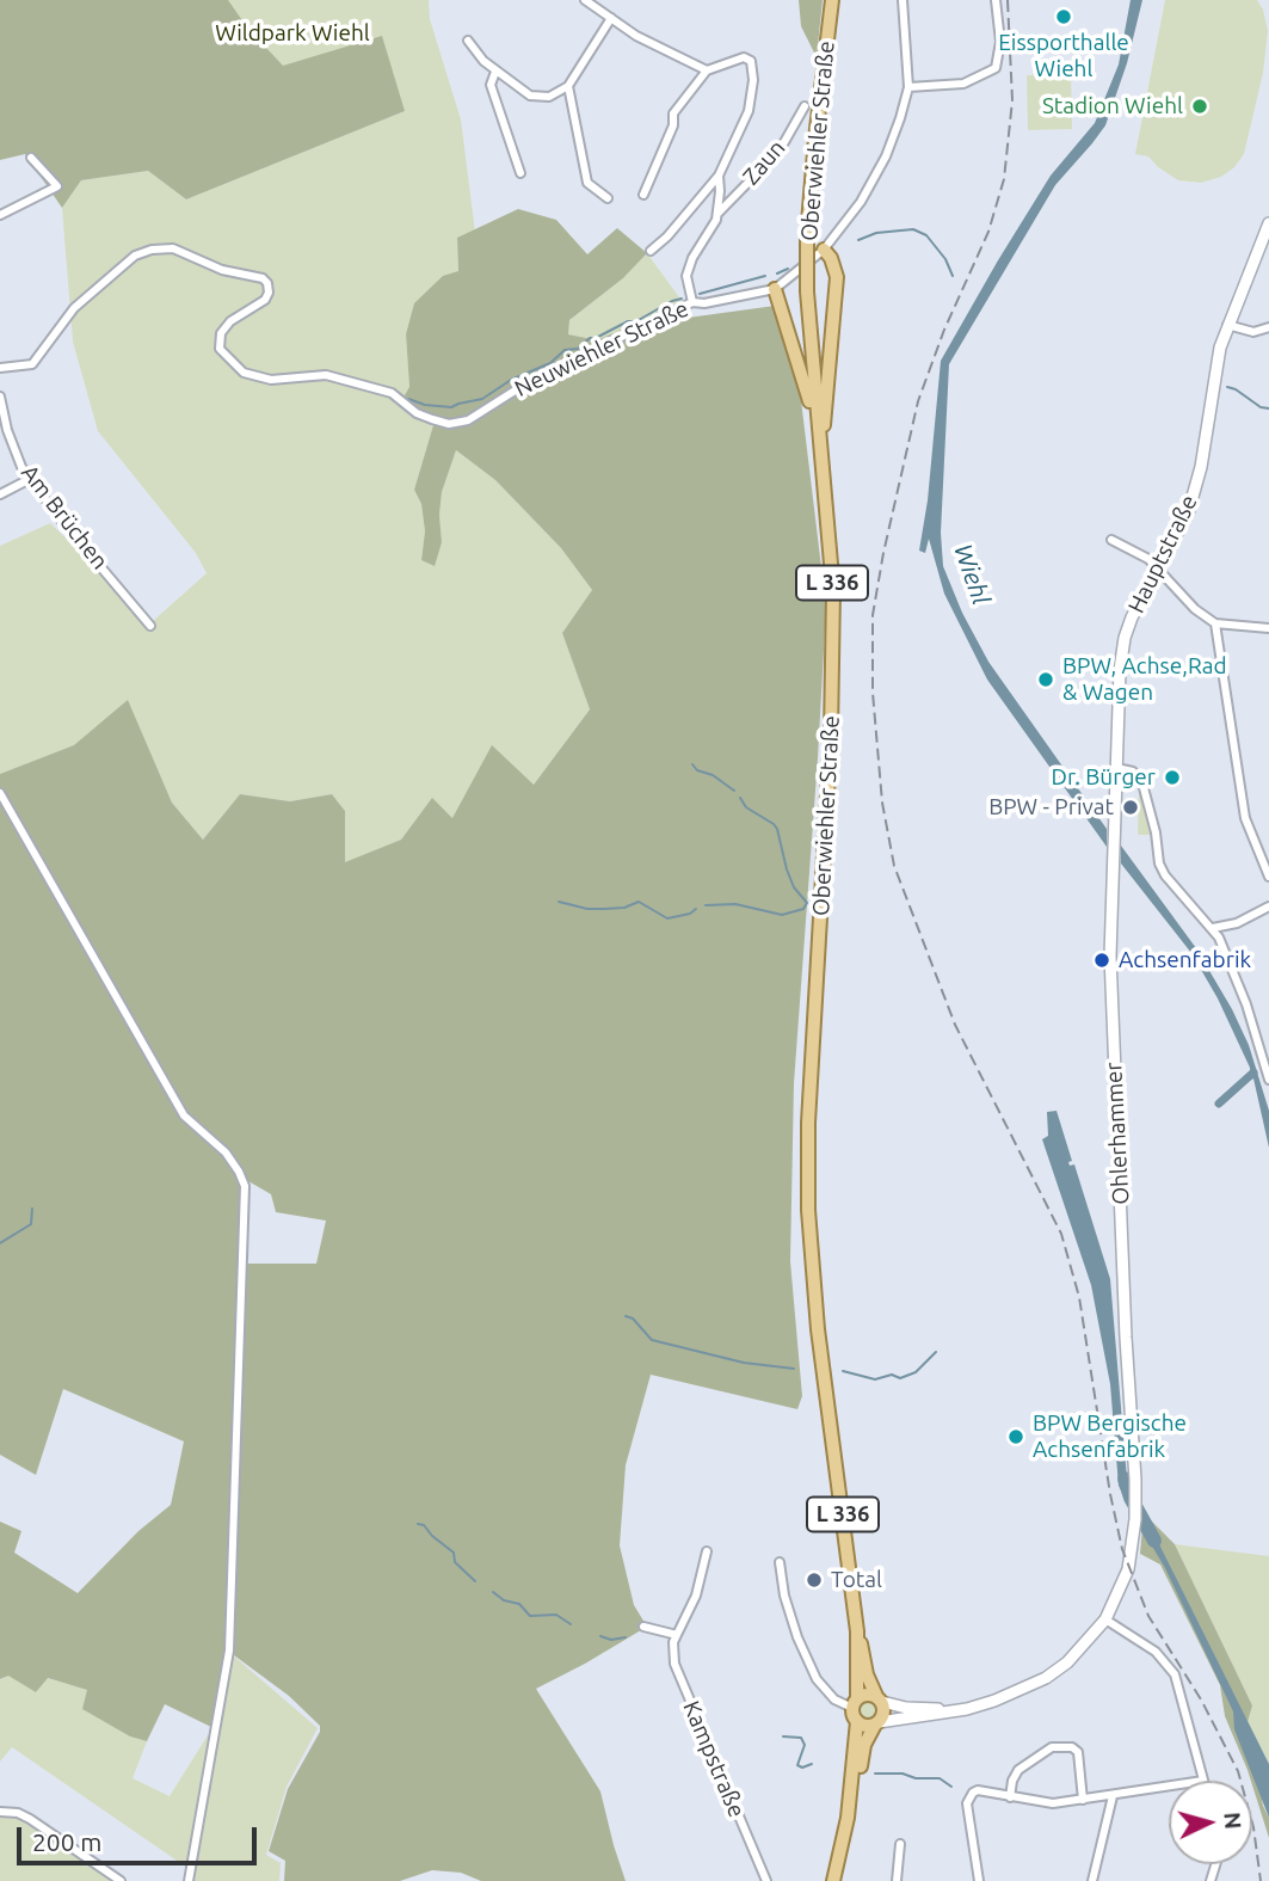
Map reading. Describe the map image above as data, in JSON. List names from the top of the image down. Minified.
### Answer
{"streets":{"main road":["Oberwiehler Straße","L 336"],"street":["Zaun","Neuwiehler Straße","Am Brüchen","Hauptstraße","Ohlerhammer","Kampstraße"]},"crossings":[["Oberwiehler Straße","L 336"],["Zaun","Neuwiehler Straße"],["Neuwiehler Straße","L 336"],["Hauptstraße","Ohlerhammer"]],"water":["Wiehl"],"parks":["Wildpark Wiehl"],"places":["Eissporthalle Wiehl","Stadion Wiehl","BPW, Achse,Rad & Wagen","Dr. Bürger","BPW - Privat","Achsenfabrik","BPW Bergische Achsenfabrik","Total"],"scale_bar":"200 m","north":"right"}
